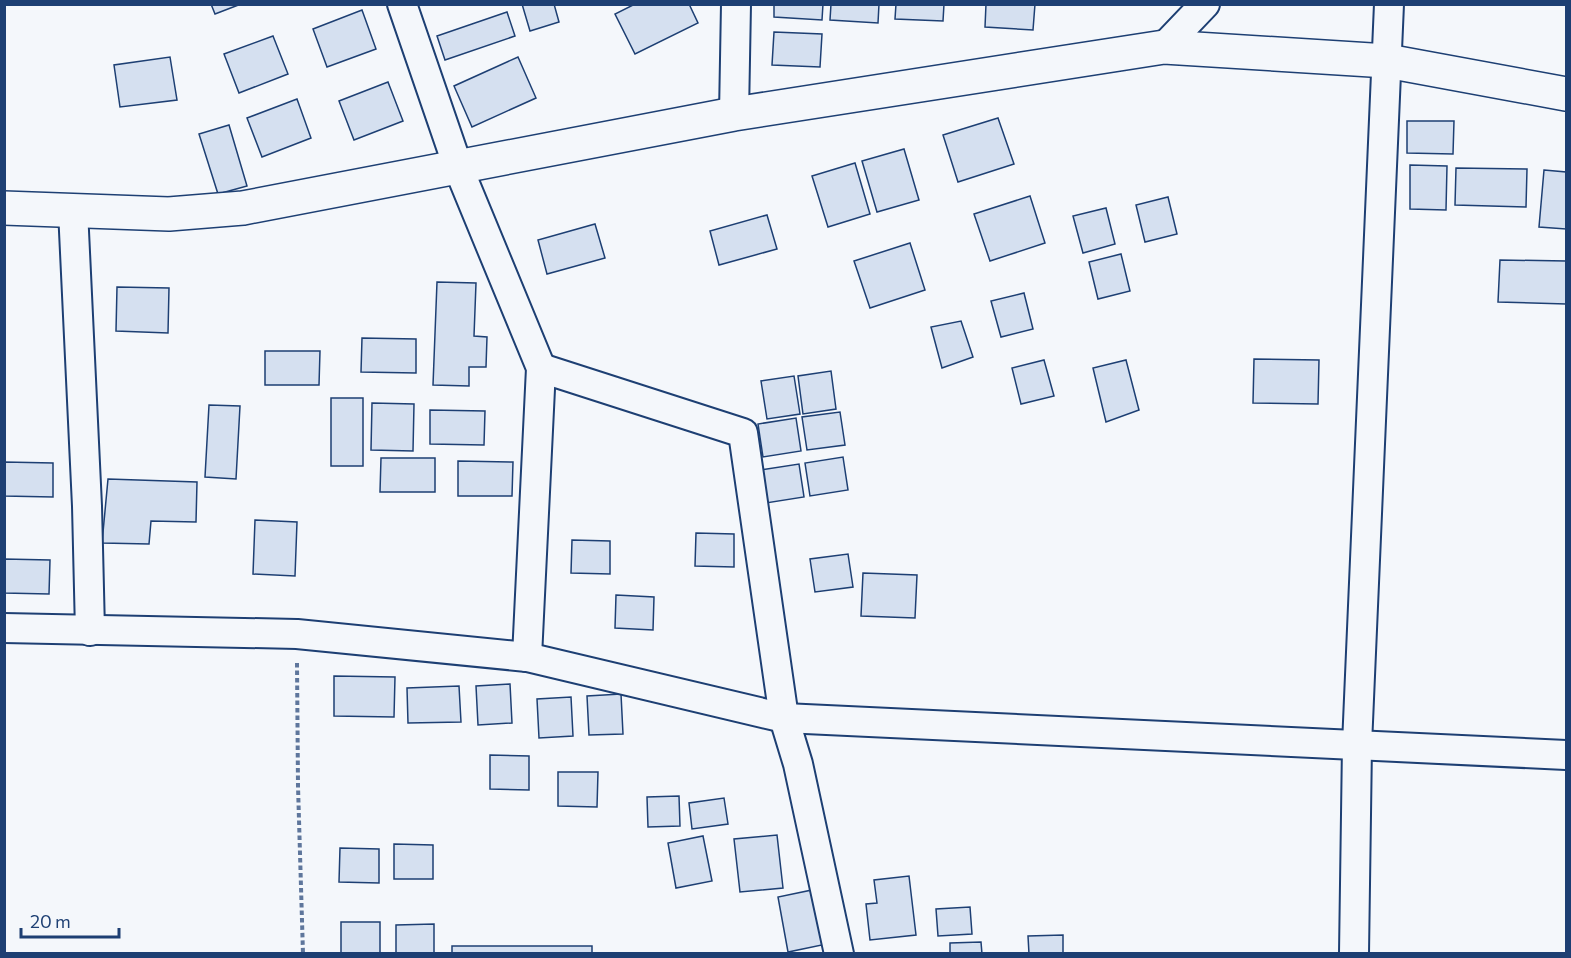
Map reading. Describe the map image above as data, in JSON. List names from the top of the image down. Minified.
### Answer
{"scale_bar":"20 m"}
